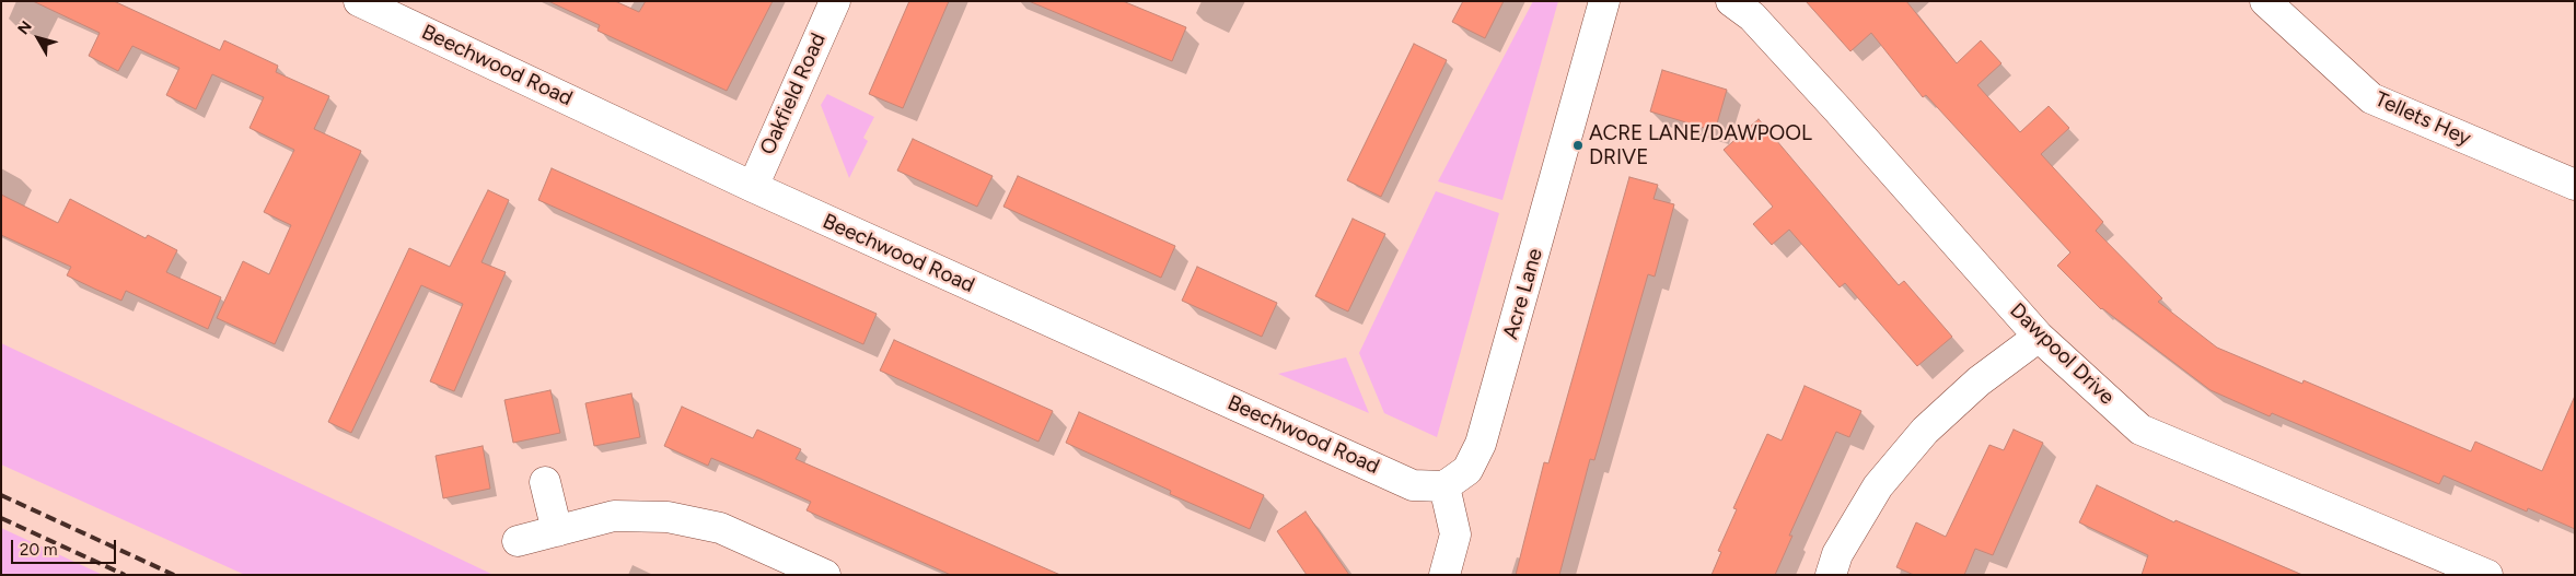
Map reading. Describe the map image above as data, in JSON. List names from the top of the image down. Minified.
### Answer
{"streets":{"street":["Beechwood Road","Oakfield Road","Tellets Hey","Acre Lane","Dawpool Drive"]},"crossings":[["Beechwood Road","Oakfield Road"],["Beechwood Road","Acre Lane"]],"places":["ACRE LANE/DAWPOOL DRIVE"],"scale_bar":"20 m","north":"top left"}
